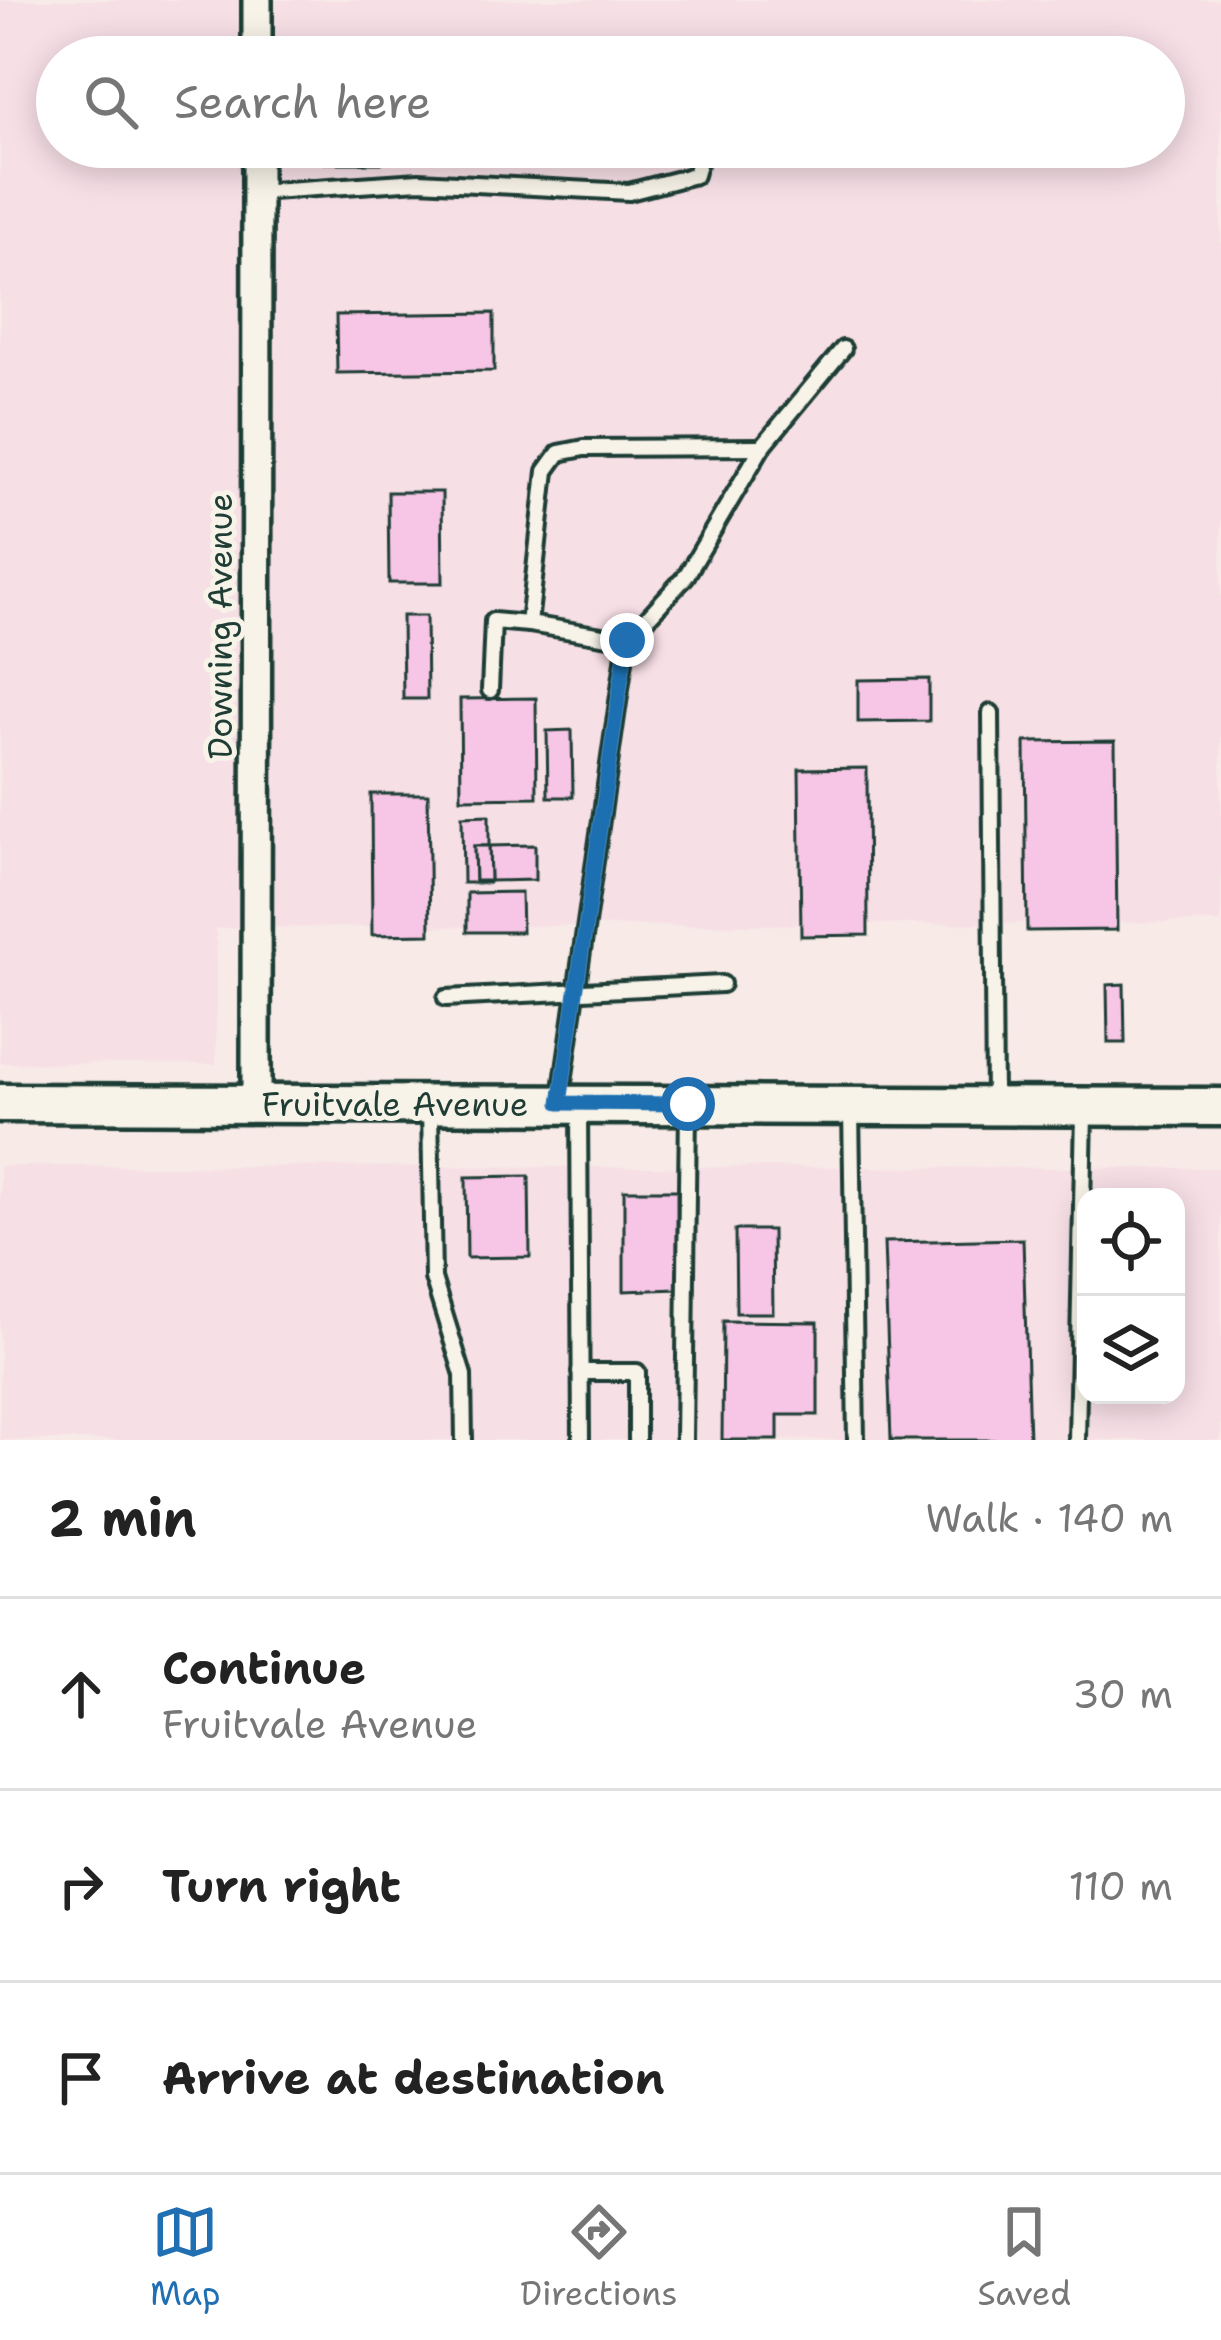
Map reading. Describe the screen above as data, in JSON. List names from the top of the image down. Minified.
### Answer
{"streets":{"main road":["Fruitvale Avenue"],"street":["Downing Avenue"]},"crossings":[["Downing Avenue","Fruitvale Avenue"]],"page":{"search":"Search here","heading":["2 min","Walk · 140 m"],"list":[["Continue","Fruitvale Avenue","30 m"],["Turn right","110 m"],"Arrive at destination"],"nav":["Map","Directions","Saved"]}}
